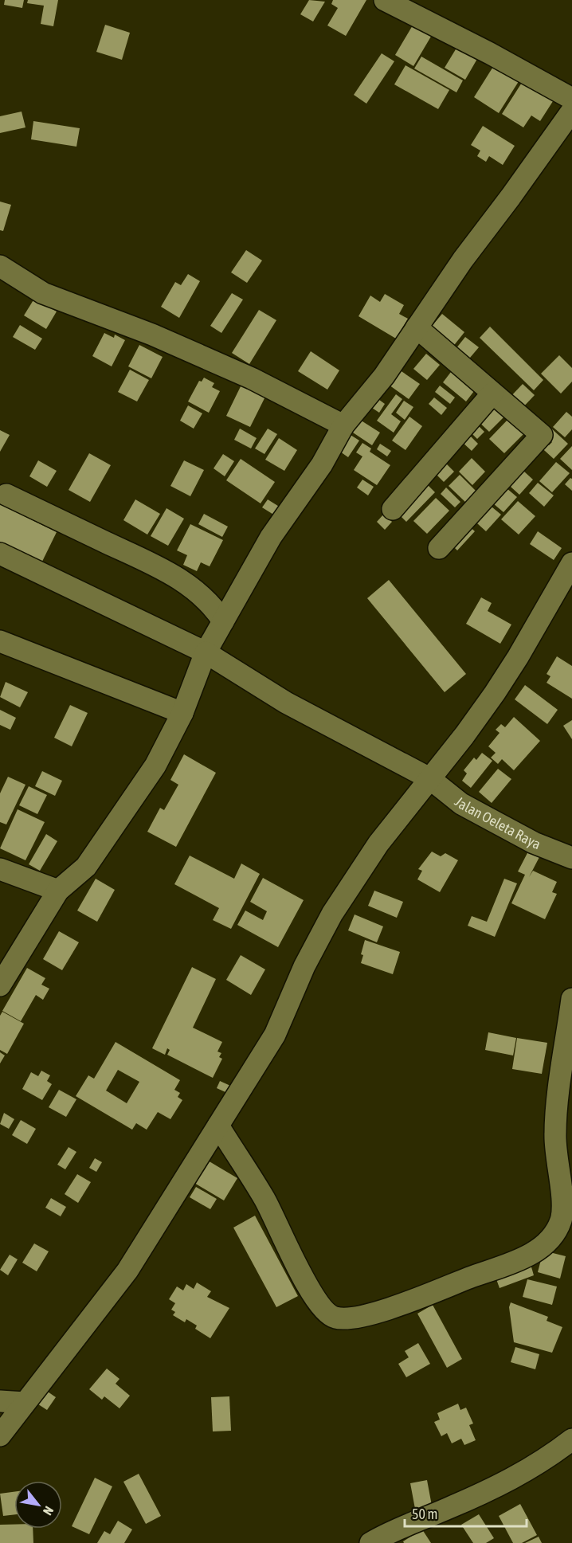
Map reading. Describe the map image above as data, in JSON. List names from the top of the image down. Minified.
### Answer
{"streets":{"street":["Jalan Oeleta Raya"]},"scale_bar":"50 m","north":"bottom right"}
